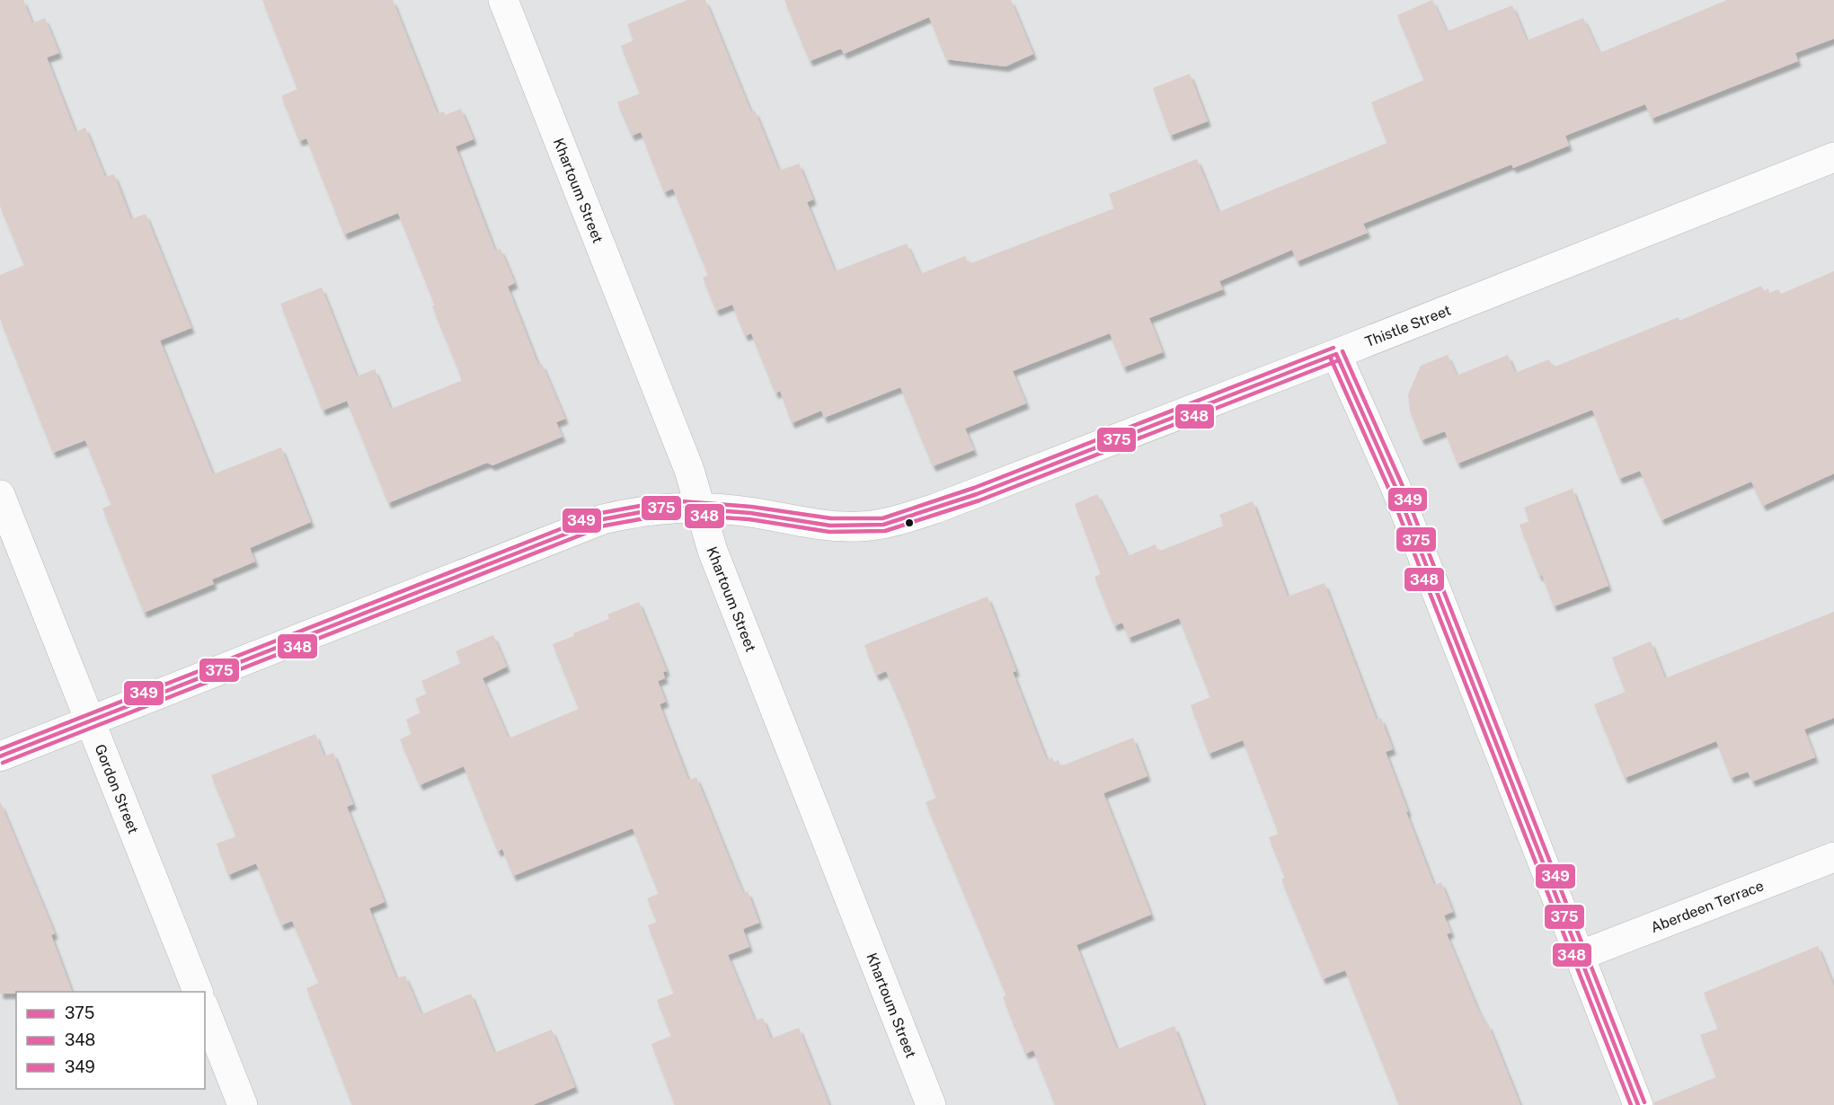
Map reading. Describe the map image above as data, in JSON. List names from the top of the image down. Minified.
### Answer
{"streets":{"street":["Khartoum Street","Thistle Street","Gordon Street","Aberdeen Terrace"]},"crossings":[["Khartoum Street","Thistle Street"],["Thistle Street","Gordon Street"]],"lines":["transit line 349","transit line 375","transit line 348"],"legend":["375","348","349"]}
